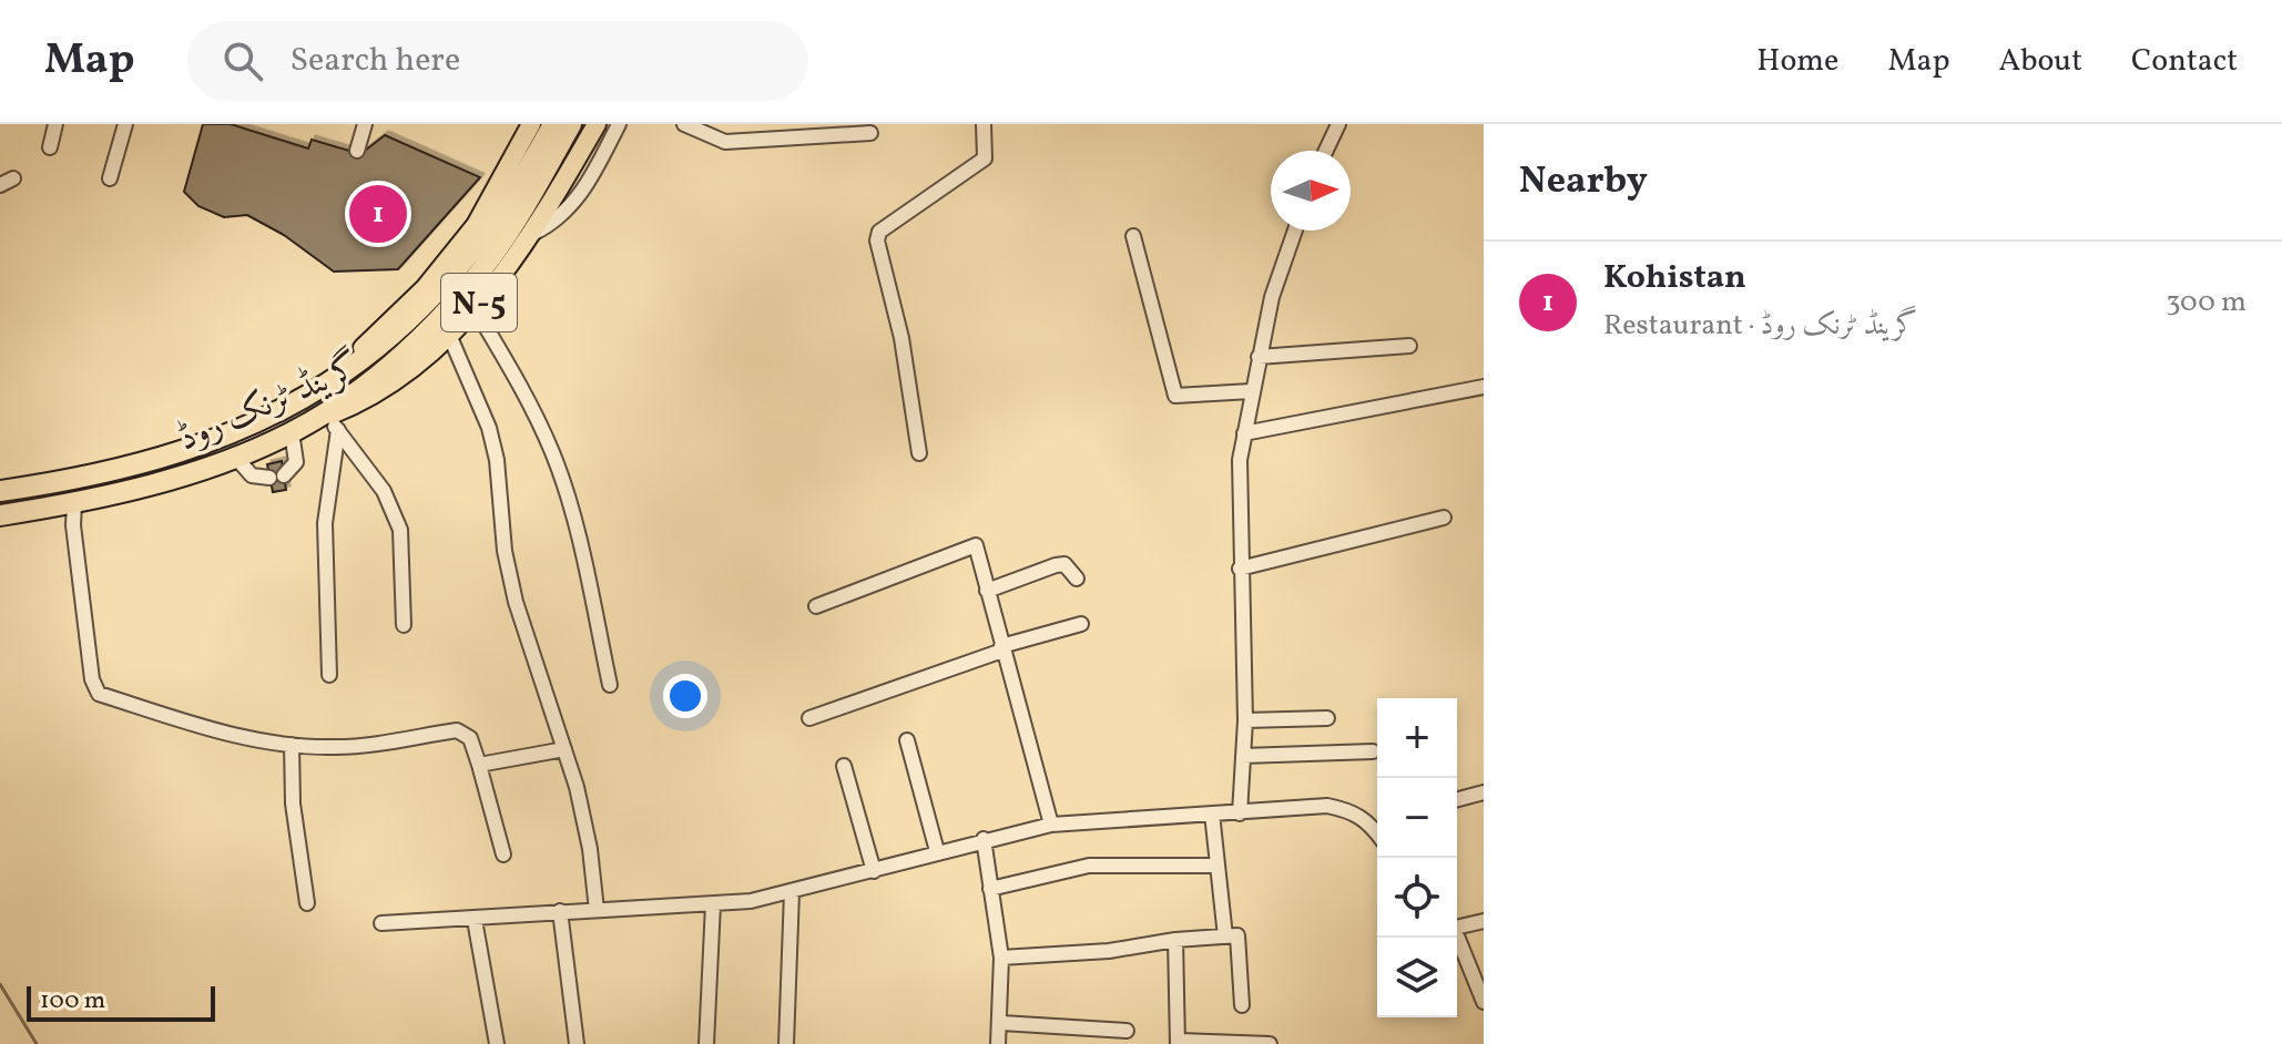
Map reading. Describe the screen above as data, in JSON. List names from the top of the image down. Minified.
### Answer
{"streets":{"highway":["N-5","گرینڈ ٹرنک روڈ"]},"scale_bar":"100 m","north":"right","page":{"header":"Map","search":"Search here","nav":["Home","Map","About","Contact"],"heading":"Nearby","pins":"1","list":[{"mark":"1","name":"Kohistan","note":"Restaurant · گرینڈ ٹرنک روڈ","value":"300 m"}],"map_buttons":["+","−"],"scale":"100 m"}}
